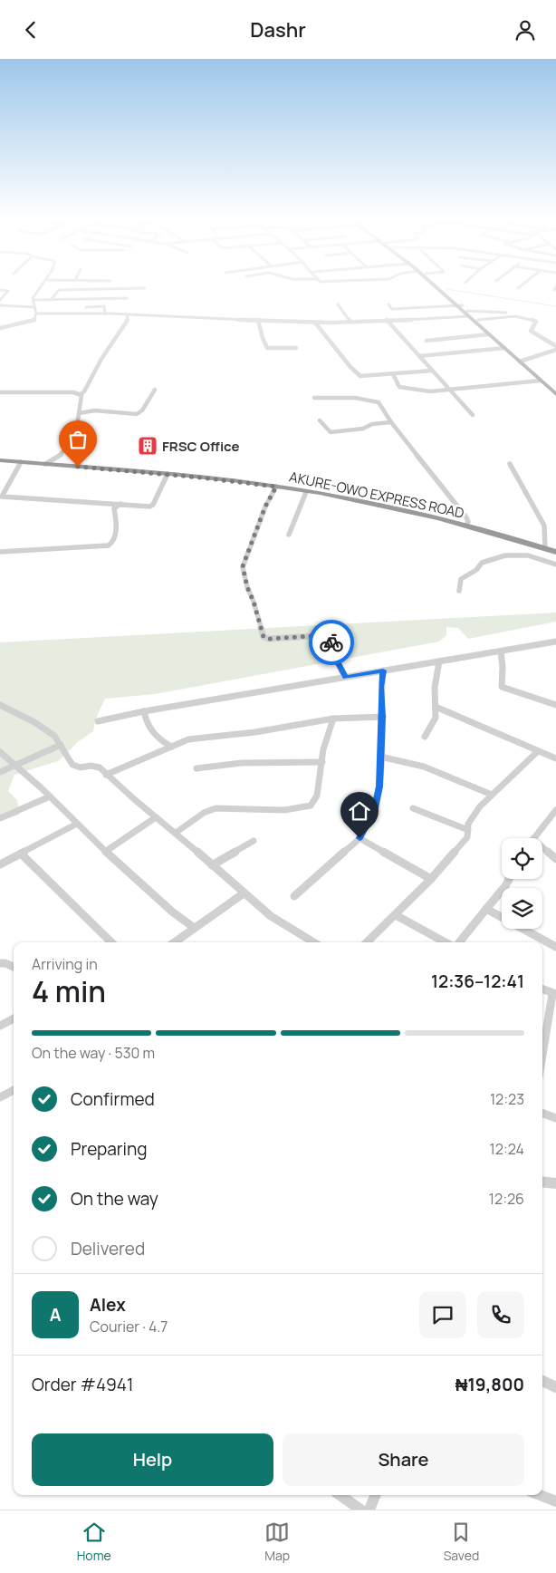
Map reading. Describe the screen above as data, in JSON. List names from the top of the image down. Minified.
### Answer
{"streets":{"highway":["AKURE-OWO EXPRESS ROAD"]},"places":{"building":["FRSC Office"]},"page":{"header":"Dashr","heading":["4 min","Arriving in","12:36–12:41"],"panel":["Alex","Courier · 4.7","Order #4941","₦19,800"],"bar":"On the way · 530 m","list":[["Confirmed","12:23"],["Preparing","12:24"],["On the way","12:26"],"Delivered"],"round":"A","buttons":["Help","Share"],"tabs":["Home","Map","Saved"]}}
